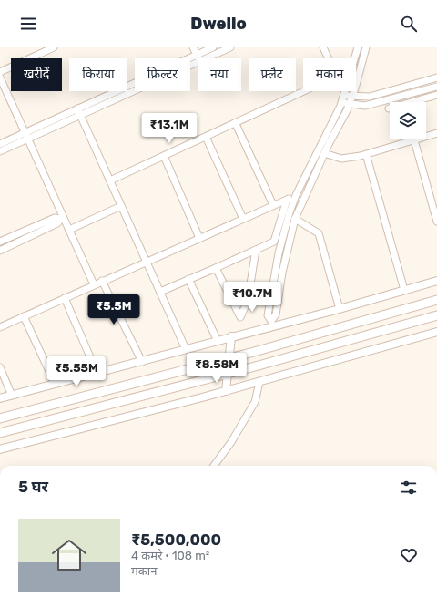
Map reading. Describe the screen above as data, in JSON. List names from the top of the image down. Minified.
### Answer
{"page":{"header":"Dwello","chip":["खरीदें","किराया","फ़िल्टर","नया","फ़्लैट","मकान"],"price":["₹13.1M","₹10.7M","₹5.5M","₹8.58M","₹5.55M"],"heading":"5 घर","list":[{"name":"₹5,500,000","note":"4 कमरे · 108 m² · मकान"}]}}
